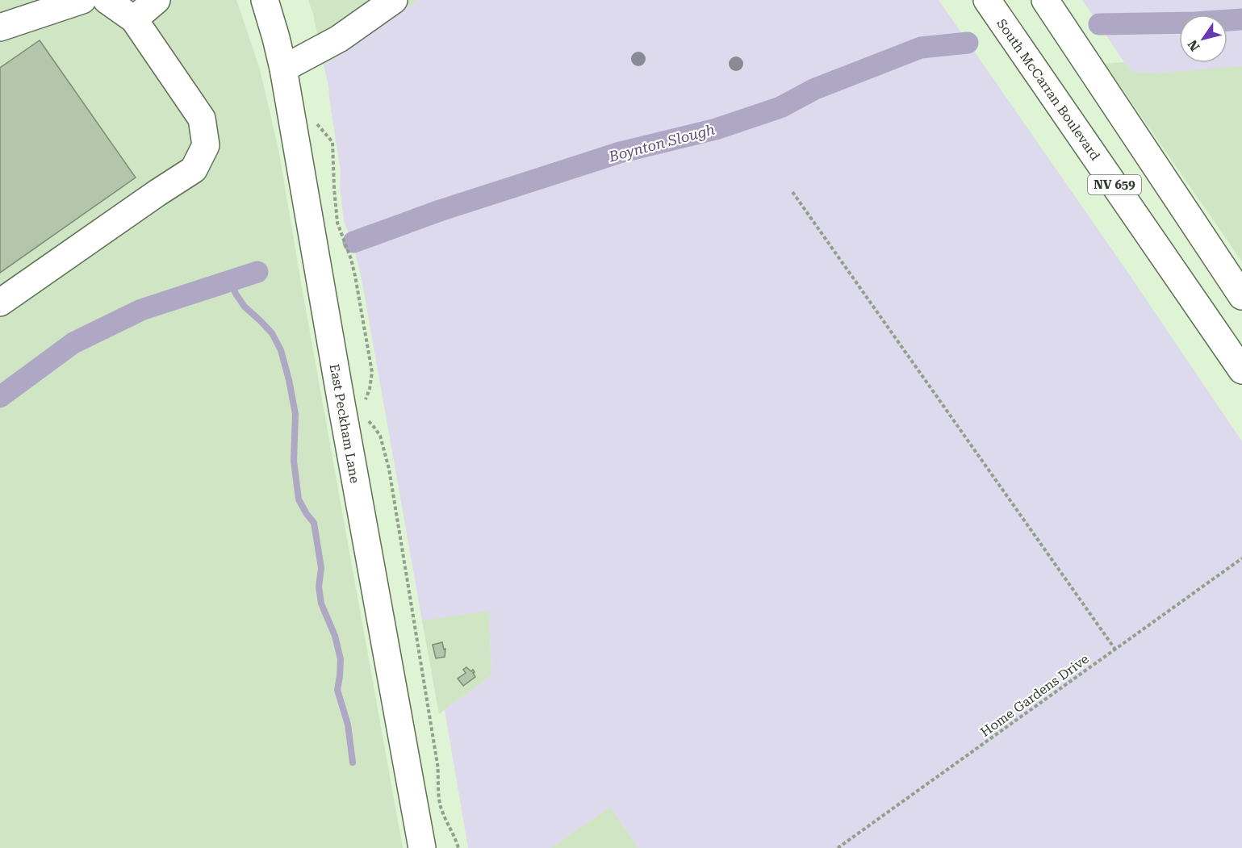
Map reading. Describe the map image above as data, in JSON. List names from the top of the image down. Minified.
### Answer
{"streets":{"main road":["South McCarran Boulevard","NV 659","East Peckham Lane"],"path":["Home Gardens Drive"]},"water":["Boynton Slough"],"north":"bottom left"}
